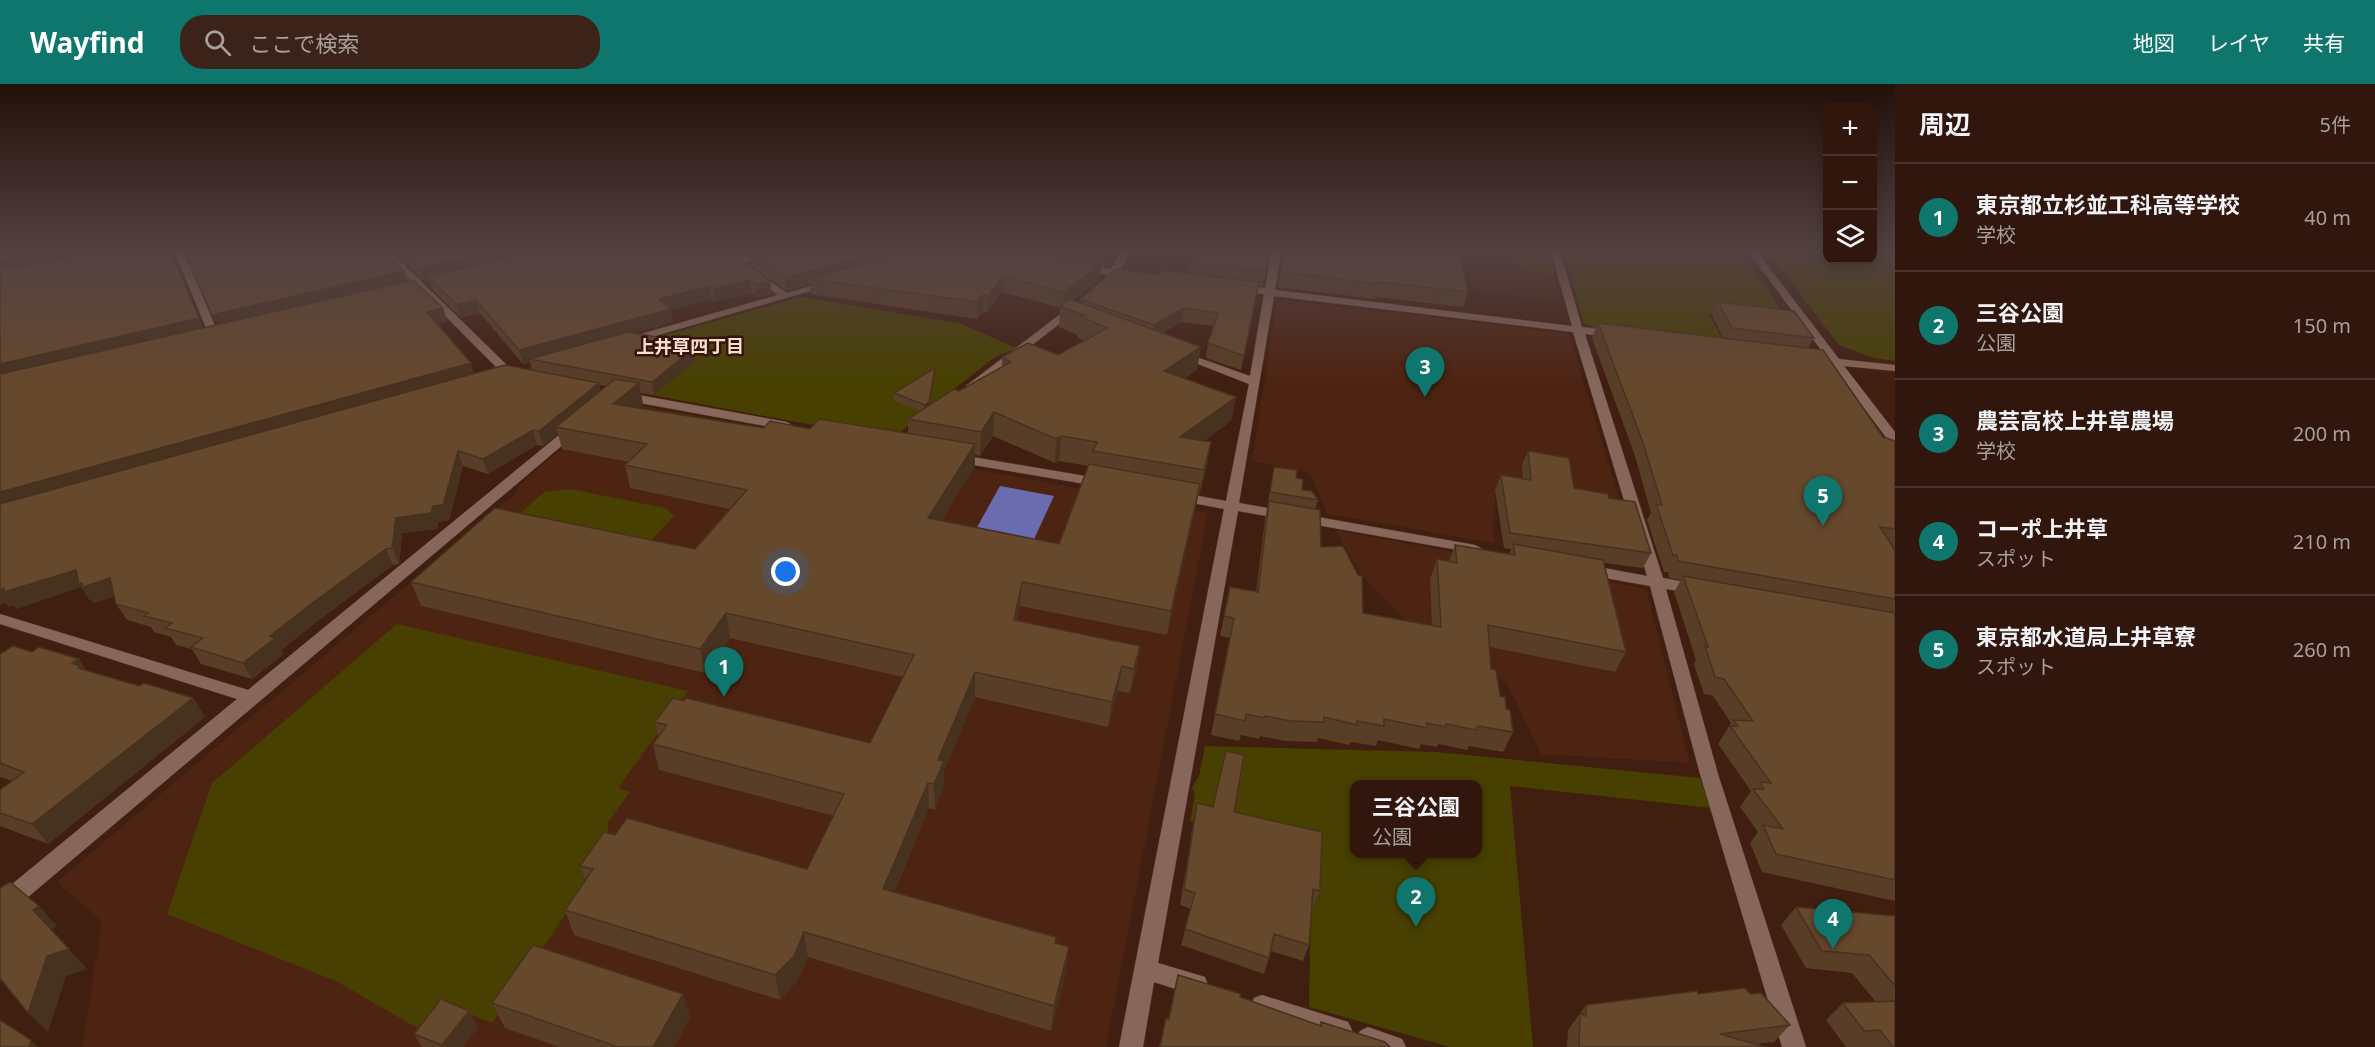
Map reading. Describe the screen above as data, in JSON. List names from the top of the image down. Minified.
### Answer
{"districts":["上井草四丁目"],"page":{"header":"Wayfind","search":"ここで検索","nav":["地図","レイヤ","共有"],"heading":["周辺","5件"],"map_buttons":["+","−"],"list":[{"mark":"1","name":"東京都立杉並工科高等学校","note":"学校","value":"40 m"},{"mark":"2","name":"三谷公園","note":"公園","value":"150 m"},{"mark":"3","name":"農芸高校上井草農場","note":"学校","value":"200 m"},{"mark":"4","name":"コーポ上井草","note":"スポット","value":"210 m"},{"mark":"5","name":"東京都水道局上井草寮","note":"スポット","value":"260 m"}],"pins":["3","5","1","2","4"],"popup":["三谷公園","公園"]}}
